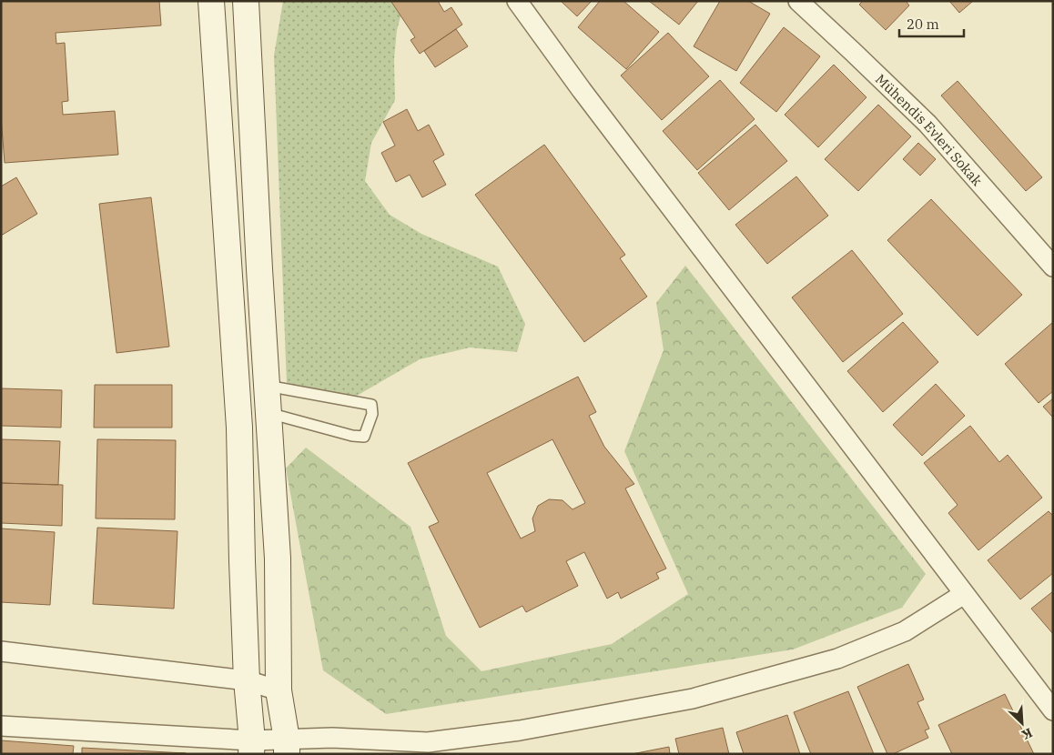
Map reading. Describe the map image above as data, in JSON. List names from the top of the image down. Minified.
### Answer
{"streets":{"street":["Mühendis Evleri Sokak"]},"scale_bar":"20 m","north":"bottom right"}
